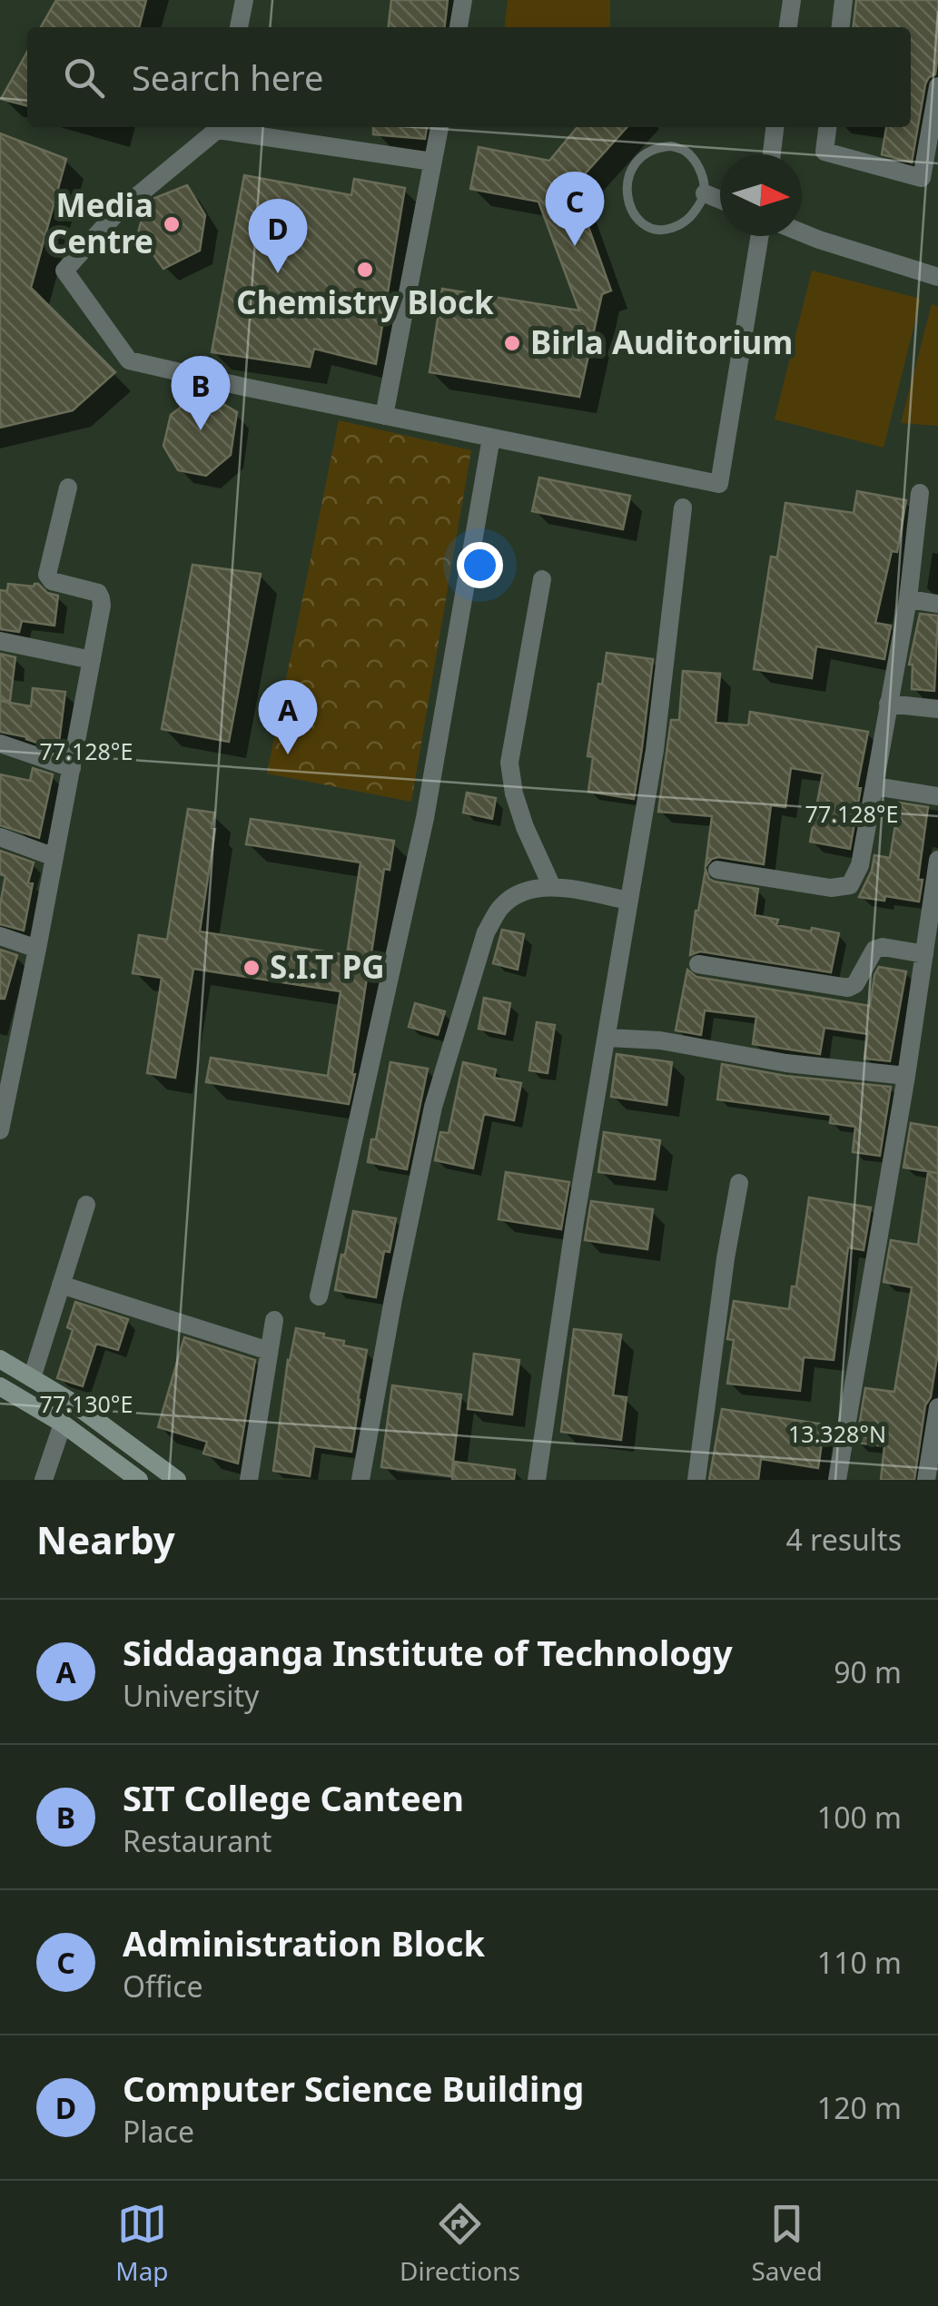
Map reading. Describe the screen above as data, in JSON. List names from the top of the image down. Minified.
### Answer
{"places":["Media Centre","Chemistry Block","Birla Auditorium","S.I.T PG"],"north":"right","page":{"search":"Search here","pins":["C","D","B","A"],"heading":["Nearby","4 results"],"list":[{"mark":"A","name":"Siddaganga Institute of Technology","note":"University","value":"90 m"},{"mark":"B","name":"SIT College Canteen","note":"Restaurant","value":"100 m"},{"mark":"C","name":"Administration Block","note":"Office","value":"110 m"},{"mark":"D","name":"Computer Science Building","note":"Place","value":"120 m"}],"nav":["Map","Directions","Saved"]},"coordinates":["77.128°E","77.130°E","13.328°N"]}
